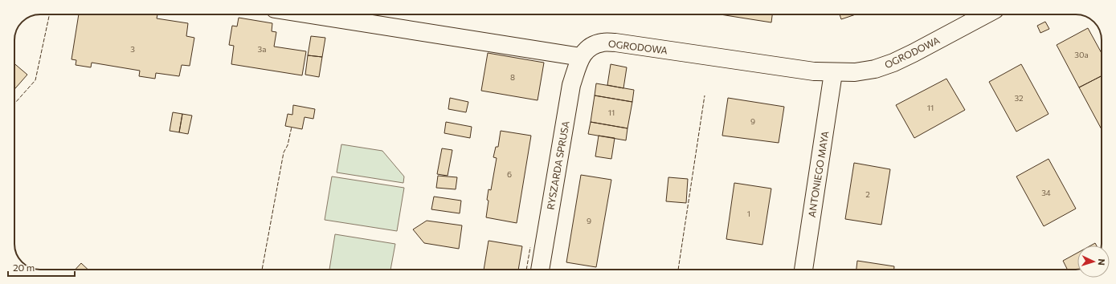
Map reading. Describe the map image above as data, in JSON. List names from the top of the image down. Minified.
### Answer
{"streets":{"street":["OGRODOWA","RYSZARDA SPRUSA","ANTONIEGO MAYA"]},"crossings":[["OGRODOWA","RYSZARDA SPRUSA"],["OGRODOWA","ANTONIEGO MAYA"]],"house_numbers":["3","3a","30a","8","32","11","11","9","6","34","2","1","9"],"scale_bar":"20 m","north":"right"}
